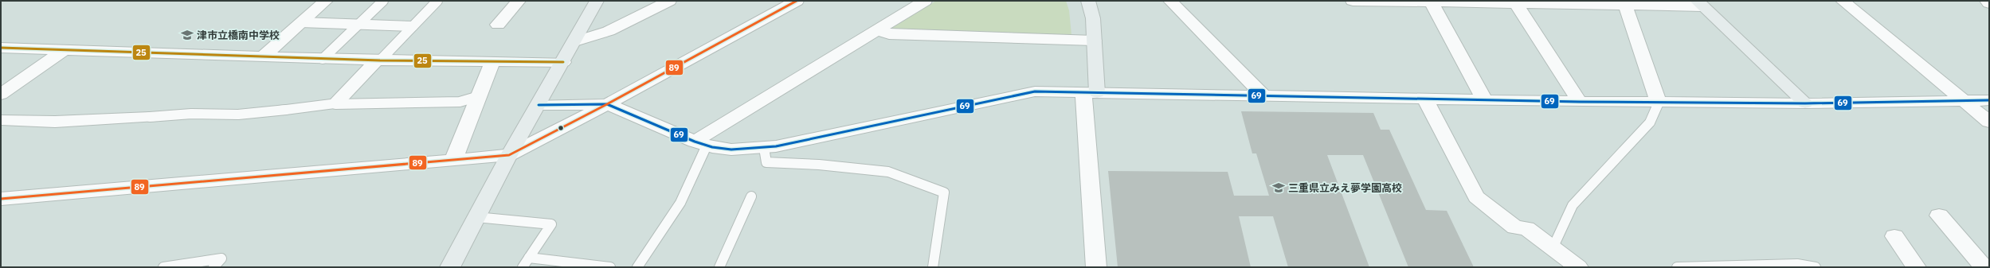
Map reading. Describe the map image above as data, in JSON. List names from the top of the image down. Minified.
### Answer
{"places":{"school or university":["津市立橋南中学校","三重県立みえ夢学園高校"]},"lines":["transit line 89","transit line 25","transit line 69"]}
